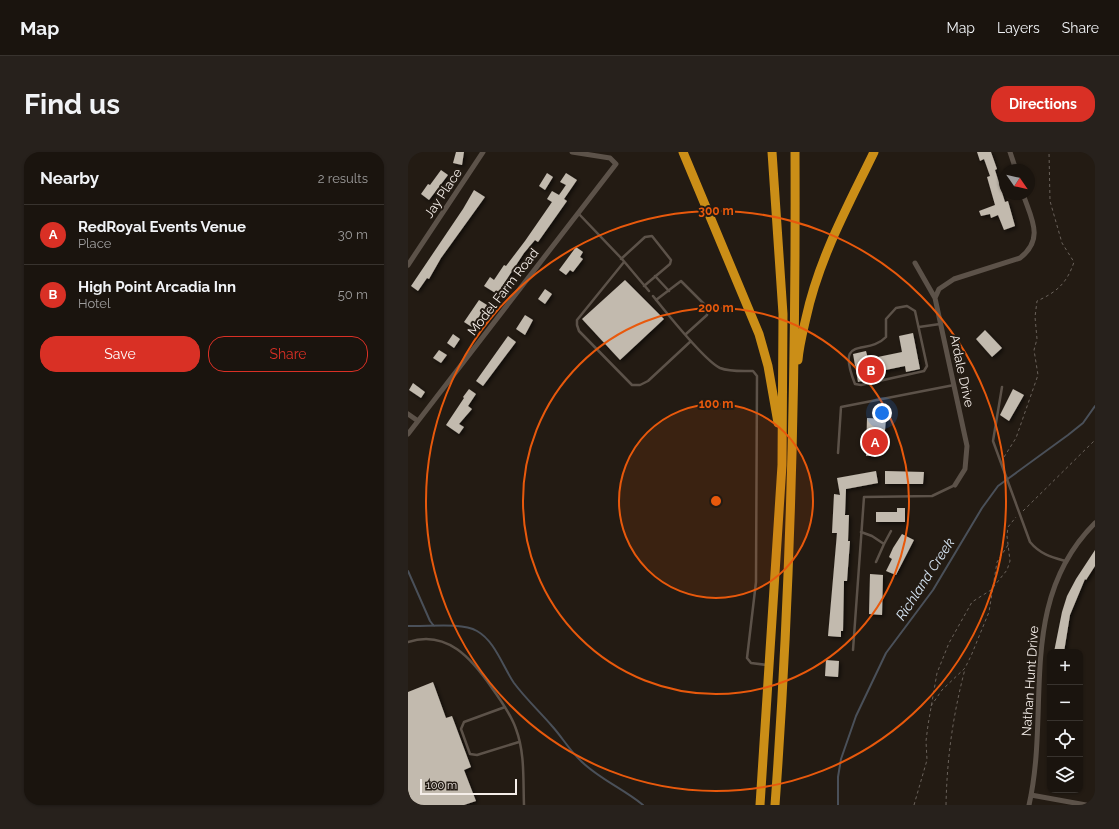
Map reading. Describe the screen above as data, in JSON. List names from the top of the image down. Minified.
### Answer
{"streets":{"street":["Jay Place","Model Farm Road","Ardale Drive","Nathan Hunt Drive"]},"water":["Richland Creek"],"scale_bar":"100 m","north":"bottom right","page":{"header":"Map","nav":["Map","Layers","Share"],"buttons":["Directions",["Save","Share"]],"title":"Find us","heading":["Nearby","2 results"],"list":[{"mark":"A","name":"RedRoyal Events Venue","note":"Place","value":"30 m"},{"mark":"B","name":"High Point Arcadia Inn","note":"Hotel","value":"50 m"}],"pins":["B","A"],"map_buttons":["+","−"],"scale":"100 m"},"rings":["300 m","200 m","100 m"]}
